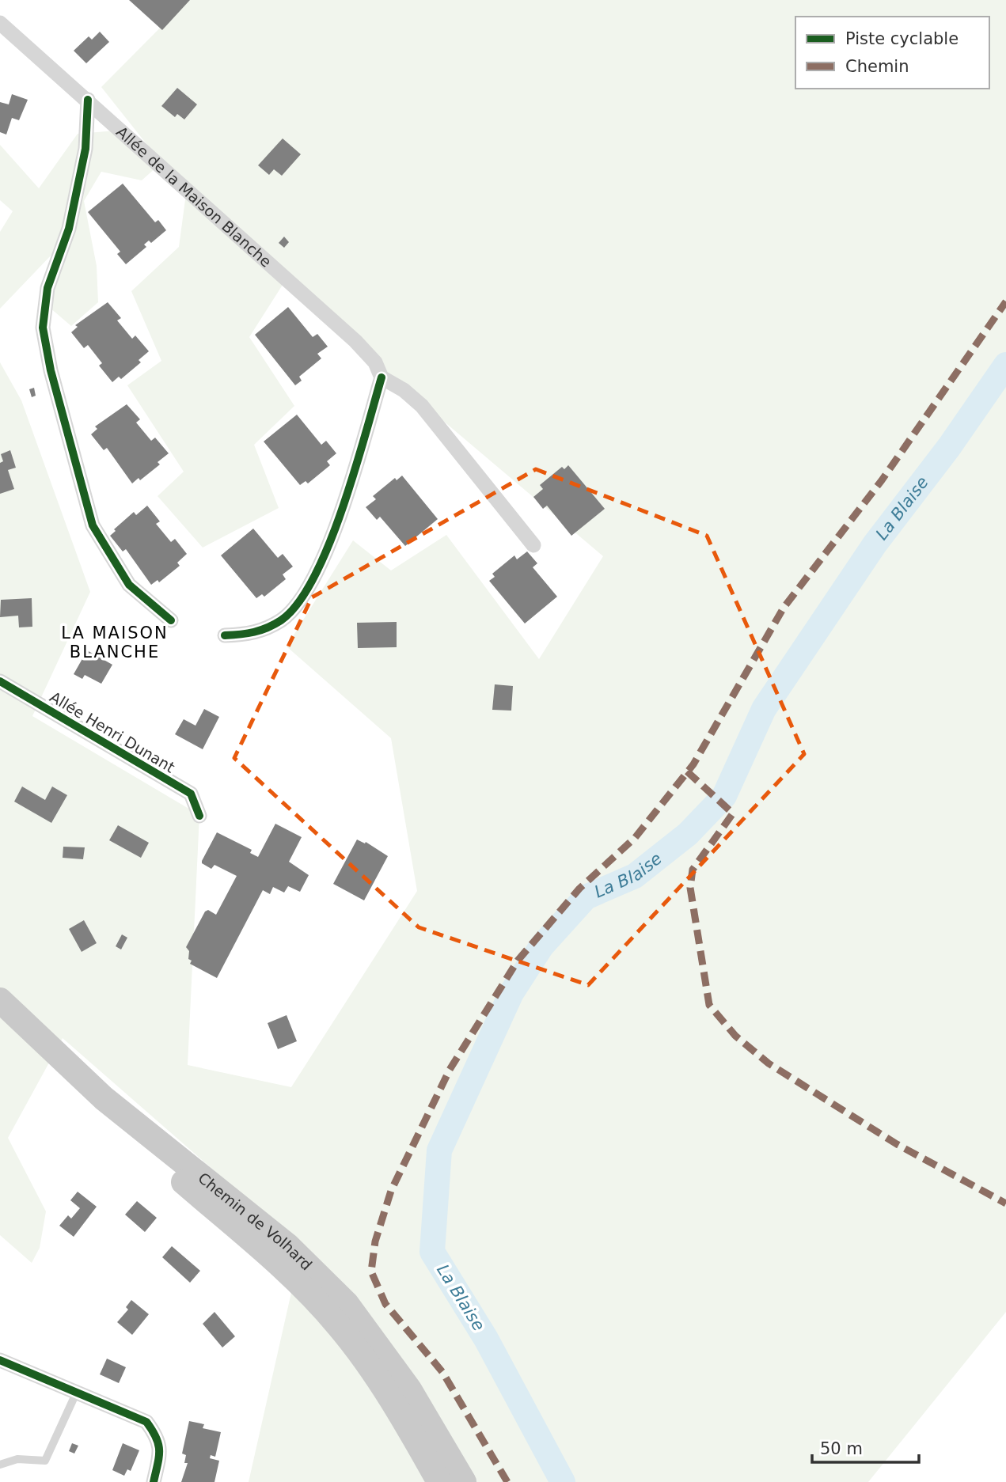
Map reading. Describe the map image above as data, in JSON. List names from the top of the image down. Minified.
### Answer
{"streets":{"main road":["Chemin de Volhard"],"street":["Allée de la Maison Blanche","Allée Henri Dunant"]},"districts":["LA MAISON BLANCHE"],"water":["La Blaise"],"legend":["Piste cyclable","Chemin"],"scale_bar":"50 m"}
